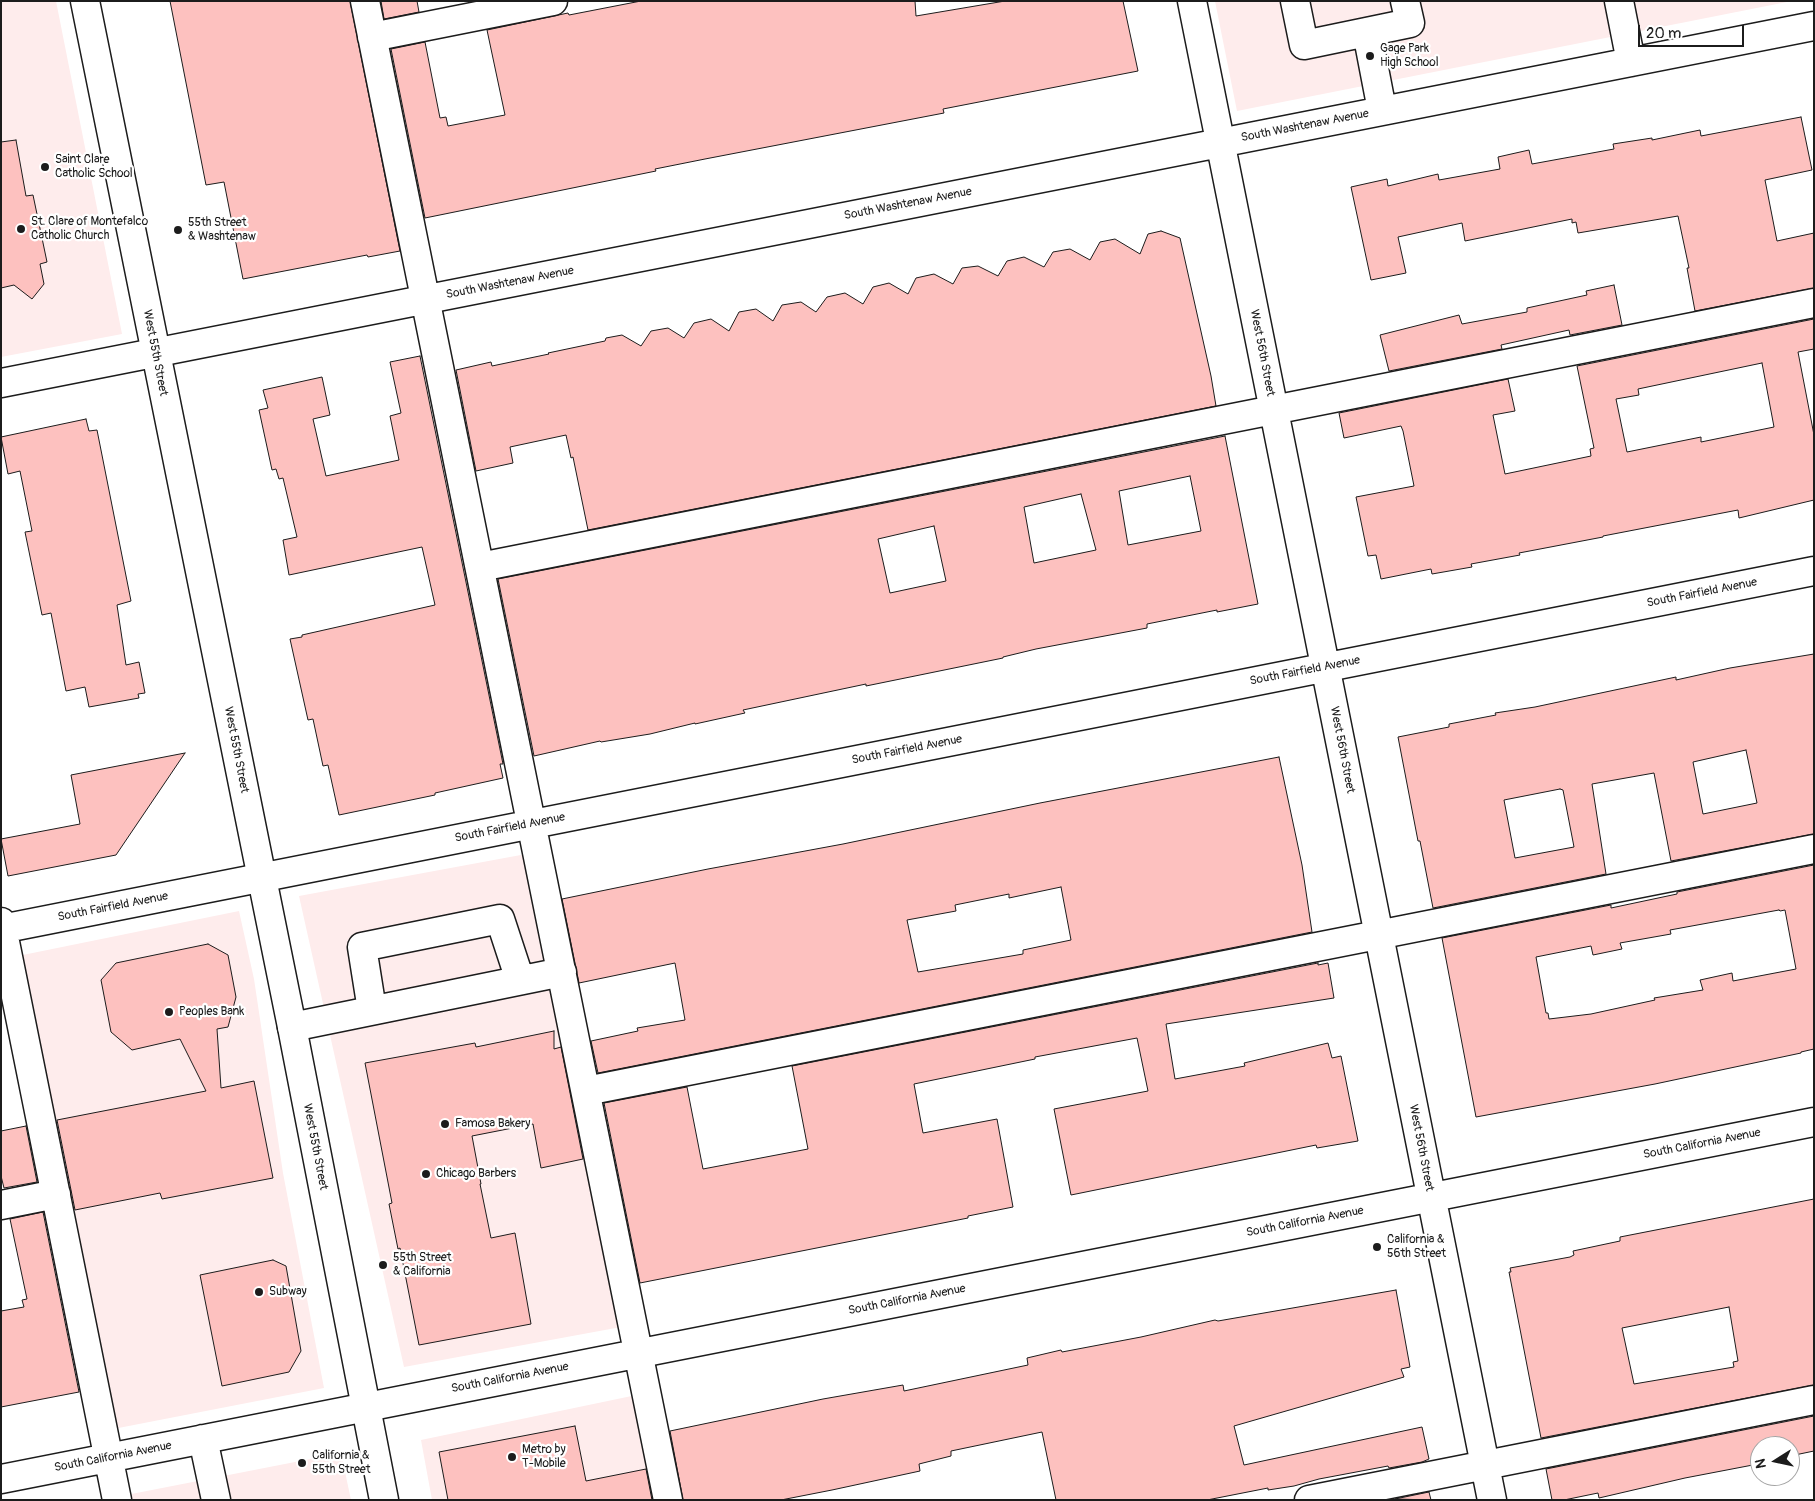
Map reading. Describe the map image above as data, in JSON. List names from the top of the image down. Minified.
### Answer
{"streets":{"street":["South Washtenaw Avenue","West 55th Street","West 56th Street","South Fairfield Avenue","South California Avenue"]},"crossings":[["South Washtenaw Avenue","West 55th Street"],["South Washtenaw Avenue","West 56th Street"],["West 55th Street","South Fairfield Avenue"],["West 55th Street","South California Avenue"],["West 56th Street","South Fairfield Avenue"],["West 56th Street","South California Avenue"]],"places":["Gage Park High School","Saint Clare Catholic School","St. Clare of Montefalco Catholic Church","55th Street & Washtenaw","Peoples Bank","Famosa Bakery","Chicago Barbers","California & 56th Street","55th Street & California","Subway","Metro by T-Mobile","California & 55th Street"],"scale_bar":"20 m","north":"left"}
